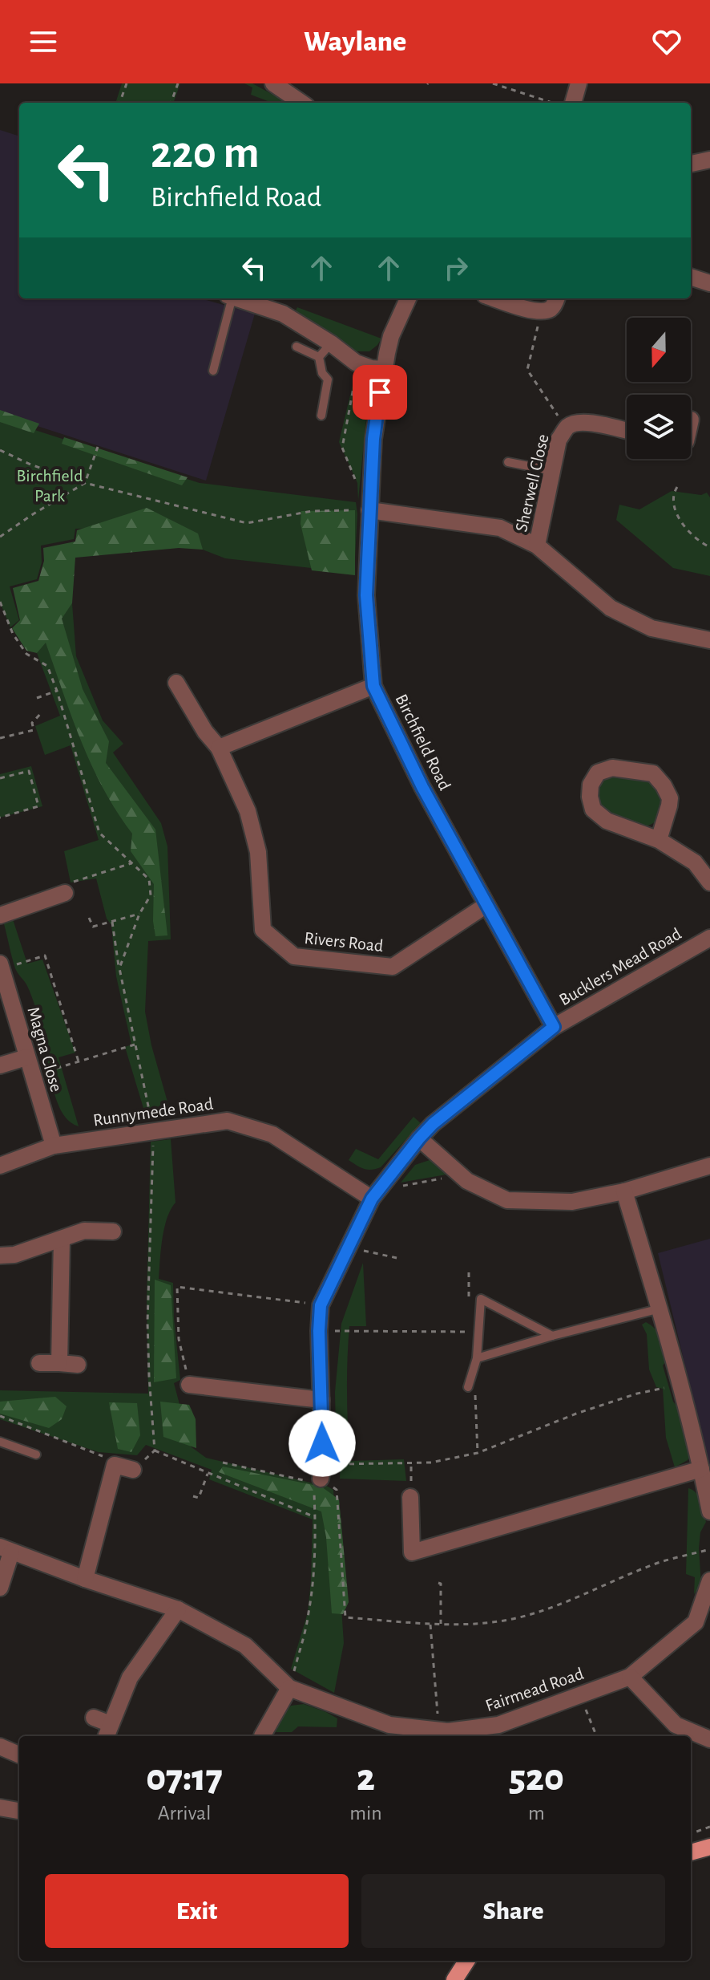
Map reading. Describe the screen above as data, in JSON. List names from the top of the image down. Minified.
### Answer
{"streets":{"street":["Sherwell Close","Birchfield Road","Rivers Road","Bucklers Mead Road","Magna Close","Runnymede Road","Fairmead Road"]},"crossings":[["Birchfield Road","Rivers Road"],["Birchfield Road","Bucklers Mead Road"],["Bucklers Mead Road","Runnymede Road"],["Magna Close","Runnymede Road"]],"parks":["Birchfield Park"],"north":"bottom","page":{"header":"Waylane","turn":["220 m","Birchfield Road"],"eta":["07:17","Arrival","2","min","520","m"],"buttons":["Exit","Share"]}}
